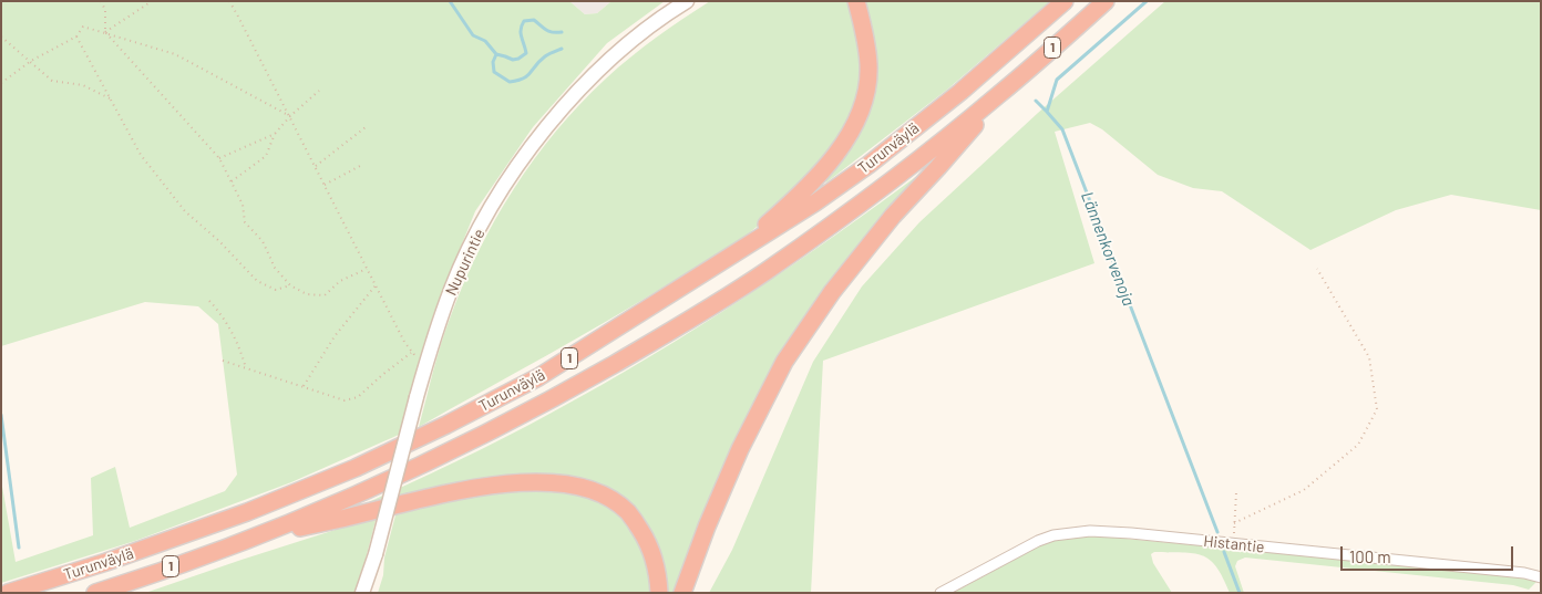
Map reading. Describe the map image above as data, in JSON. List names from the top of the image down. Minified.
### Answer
{"streets":{"highway":["1","Turunväylä"],"main road":["Nupurintie"],"street":["Histantie"]},"water":["Lännenkorvenoja"],"scale_bar":"100 m"}
